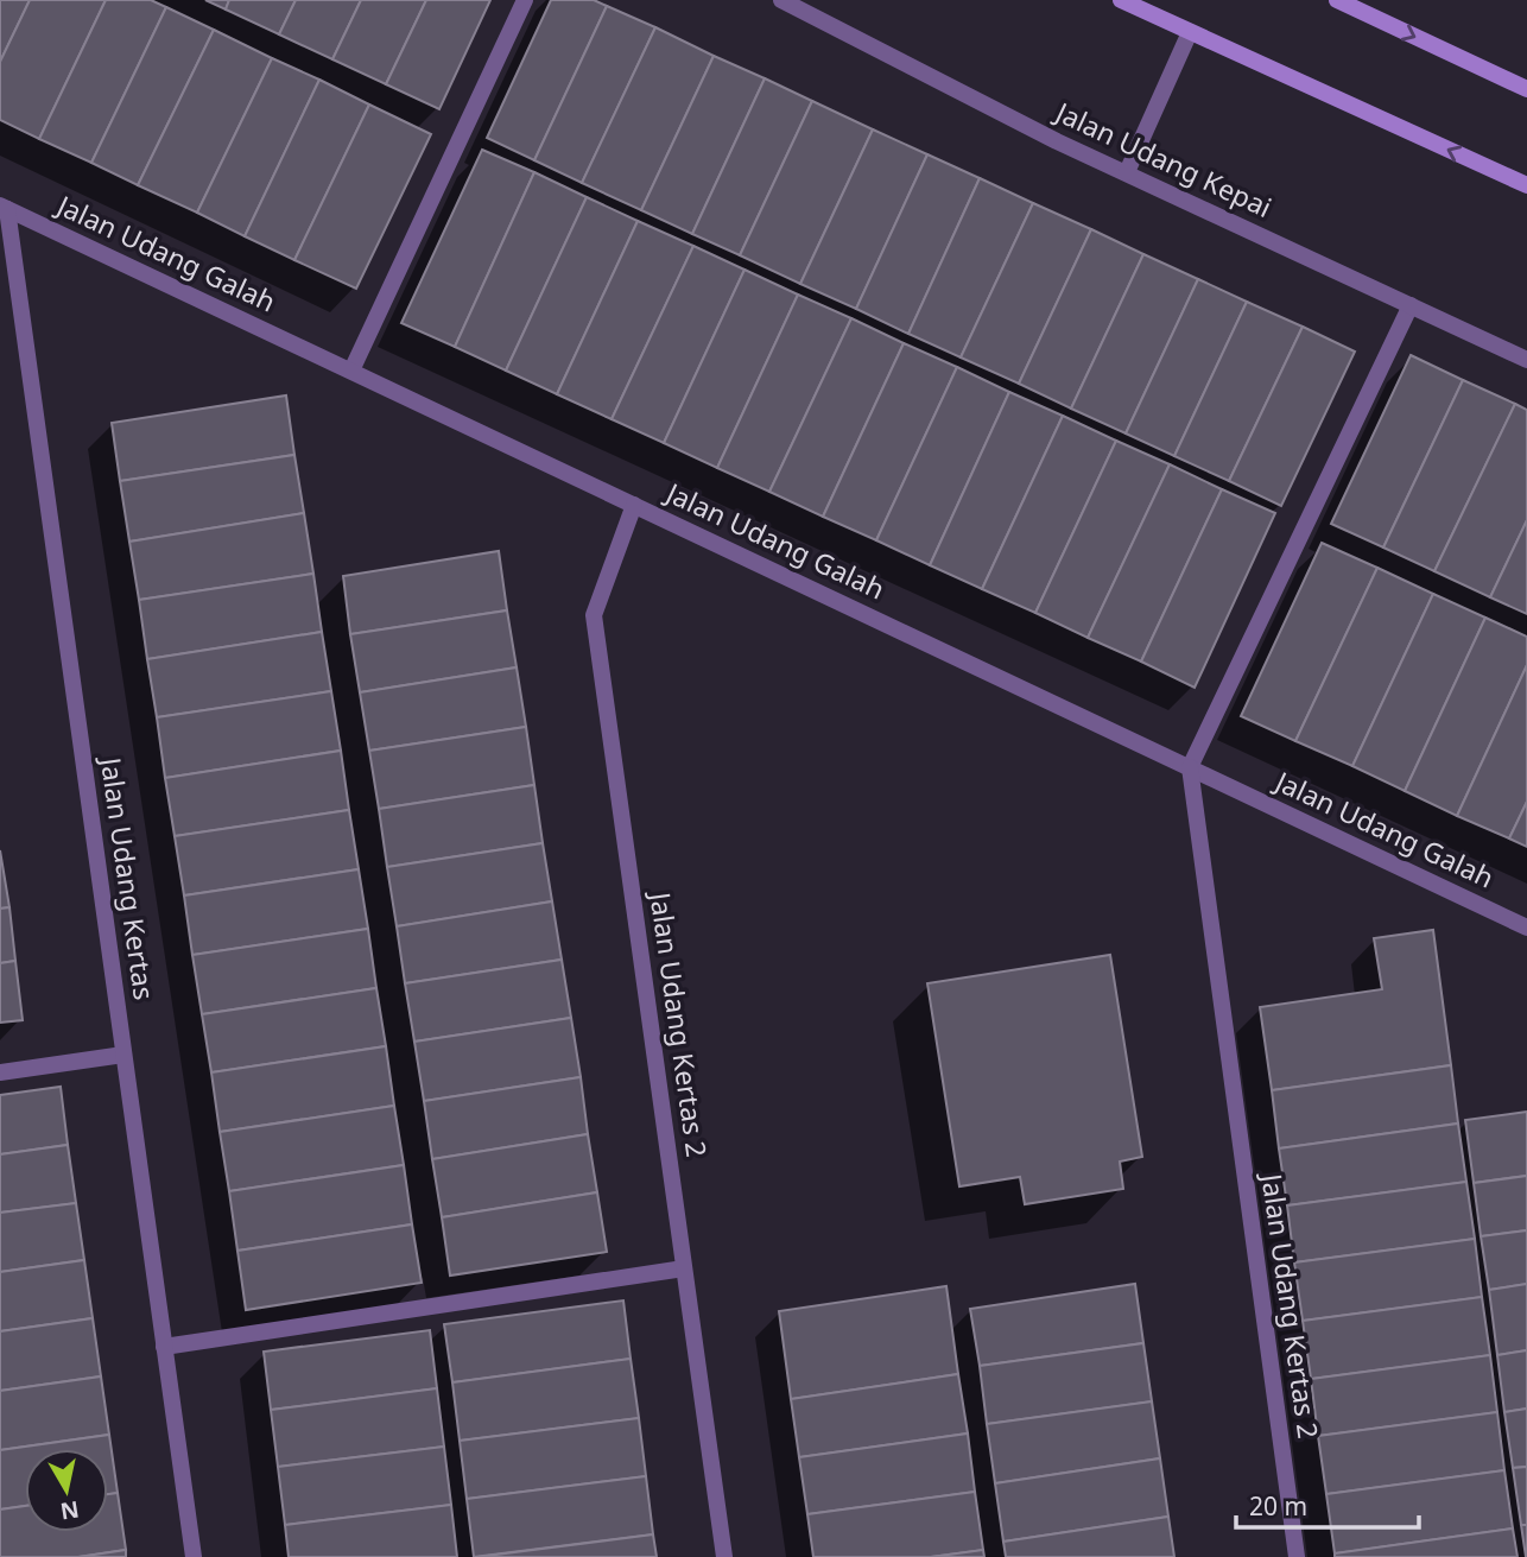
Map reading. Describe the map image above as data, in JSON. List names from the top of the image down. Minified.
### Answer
{"streets":{"street":["Jalan Udang Kepai","Jalan Udang Galah","Jalan Udang Kertas","Jalan Udang Kertas 2"]},"crossings":[["Jalan Udang Galah","Jalan Udang Kertas"],["Jalan Udang Galah","Jalan Udang Kertas 2"]],"scale_bar":"20 m","north":"bottom"}
